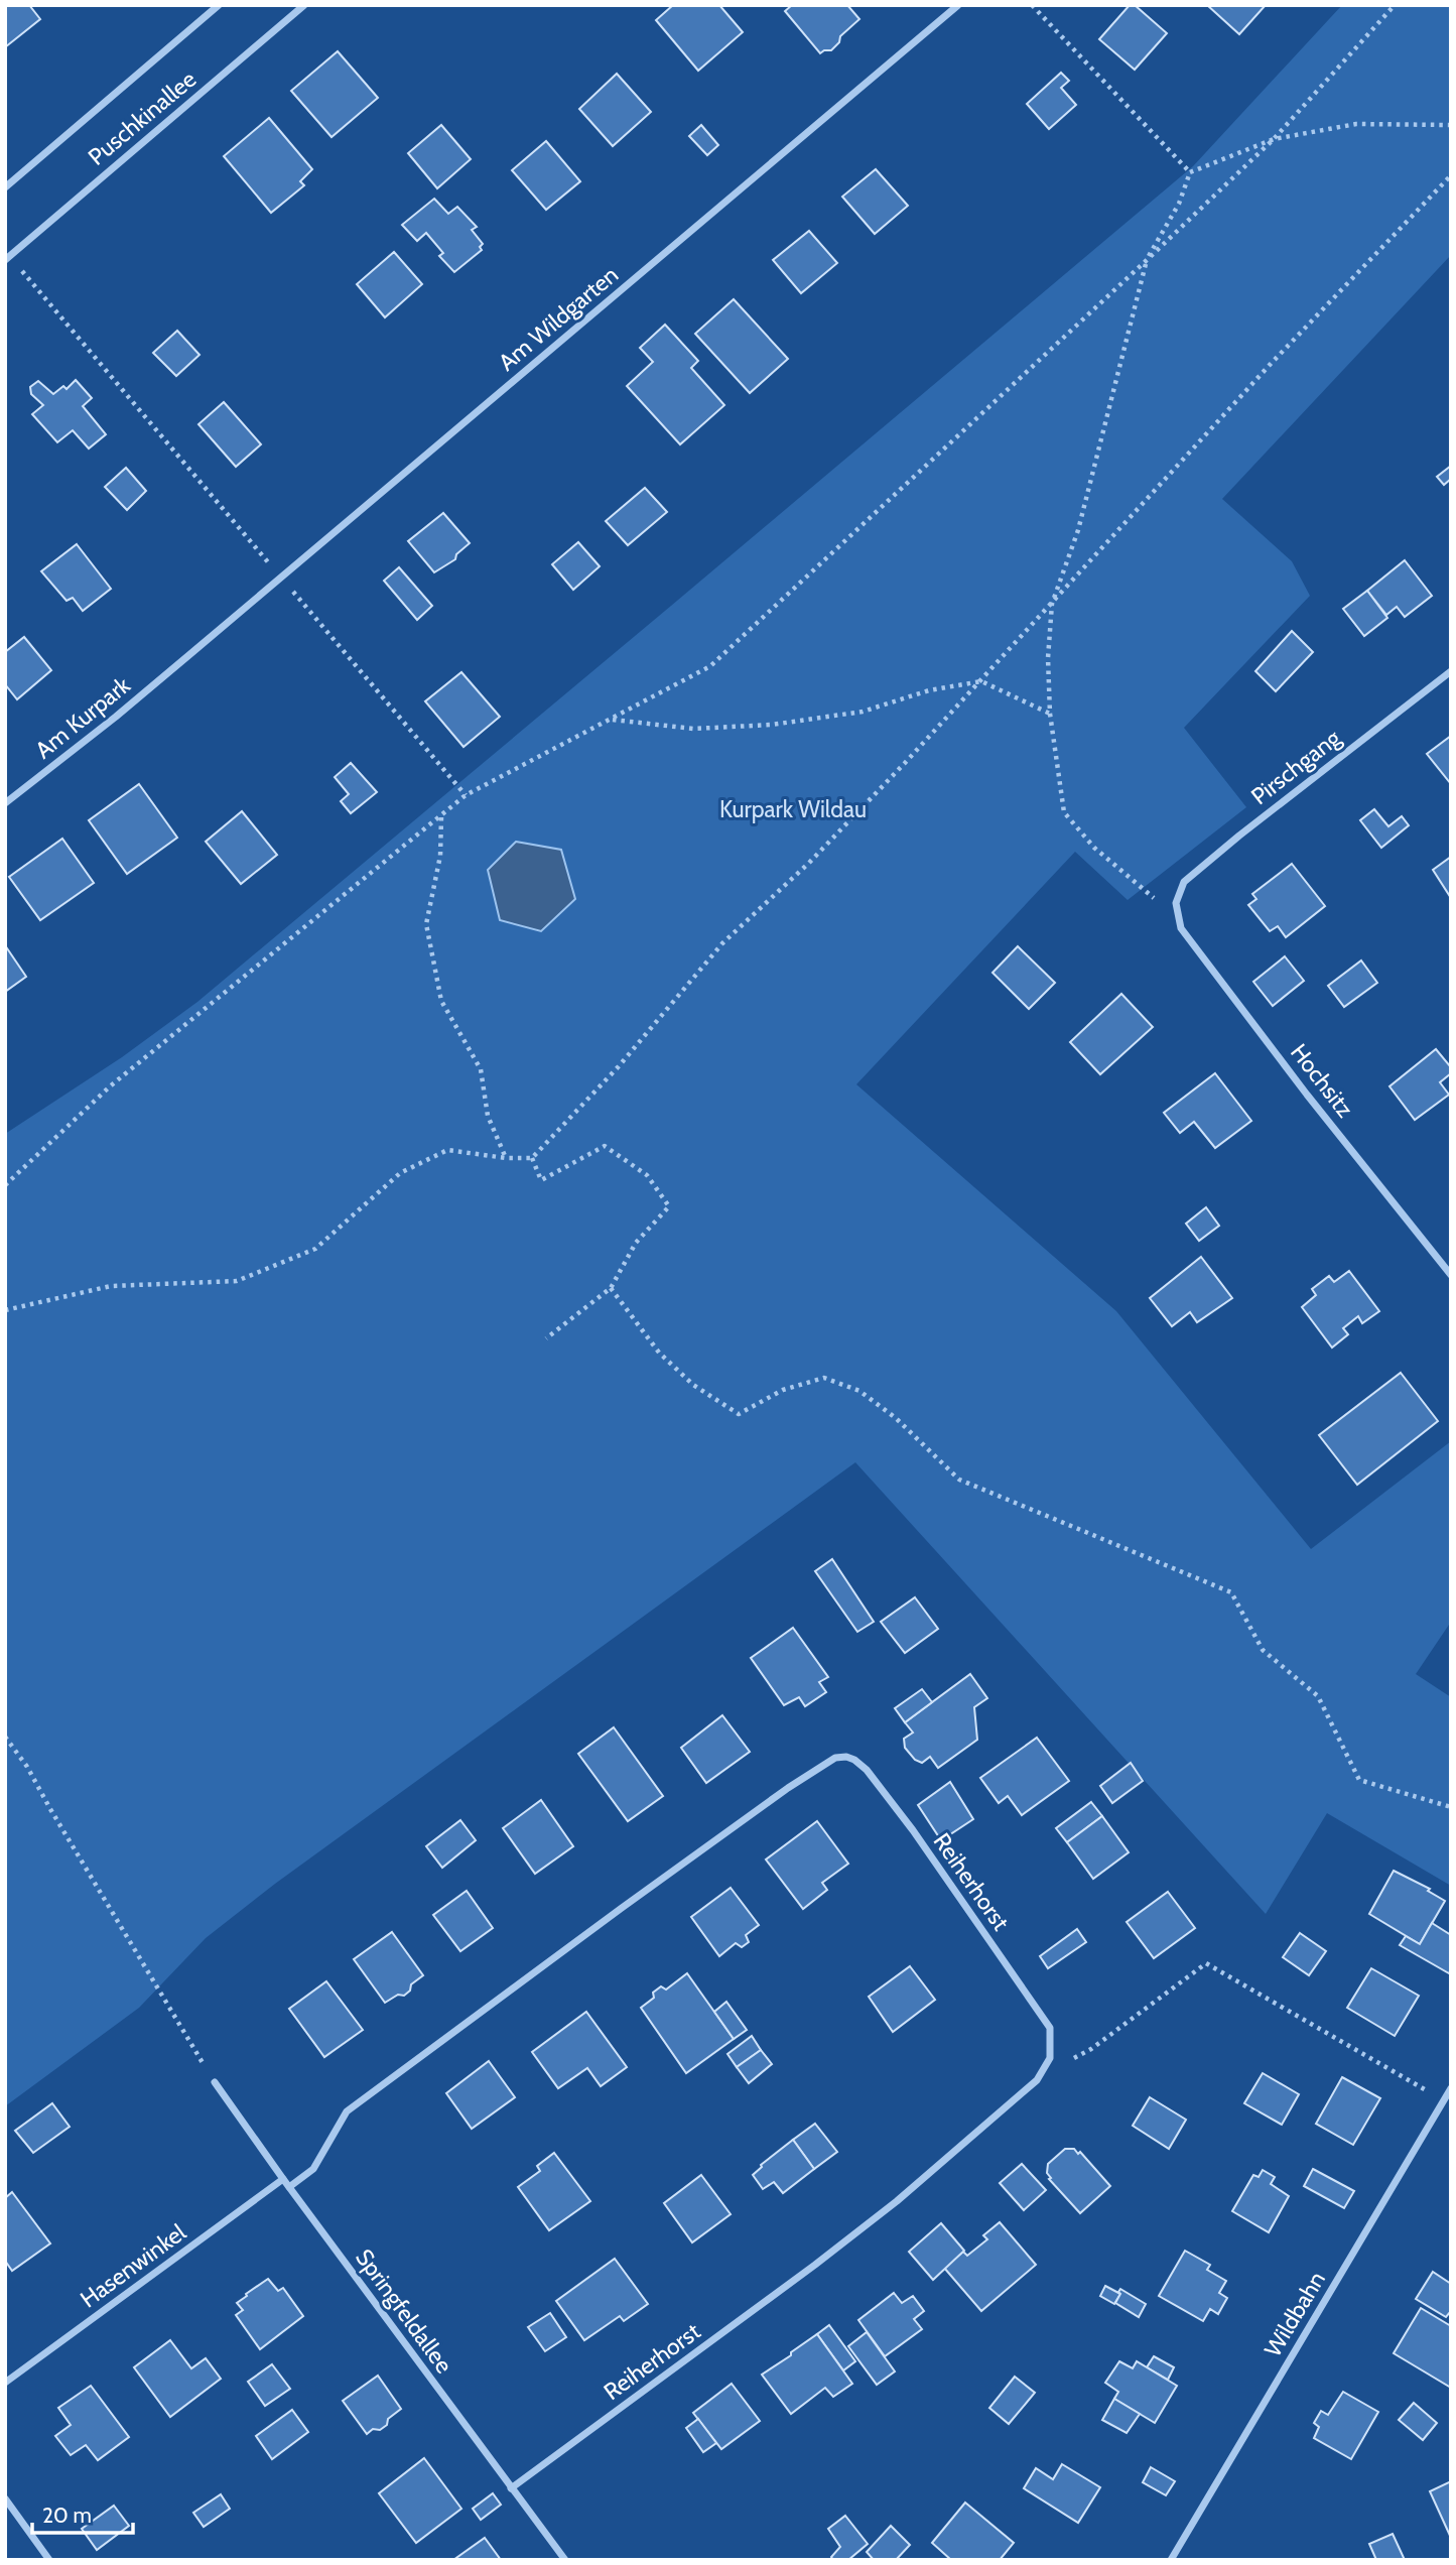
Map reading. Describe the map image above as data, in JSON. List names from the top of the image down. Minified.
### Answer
{"streets":{"street":["Puschkinallee","Am Wildgarten","Am Kurpark","Pirschgang","Hochsitz","Reiherhorst","Hasenwinkel","Springfeldallee","Wildbahn"]},"crossings":[["Am Wildgarten","Am Kurpark"],["Pirschgang","Hochsitz"],["Reiherhorst","Springfeldallee"],["Hasenwinkel","Springfeldallee"]],"parks":["Kurpark Wildau"],"scale_bar":"20 m"}
